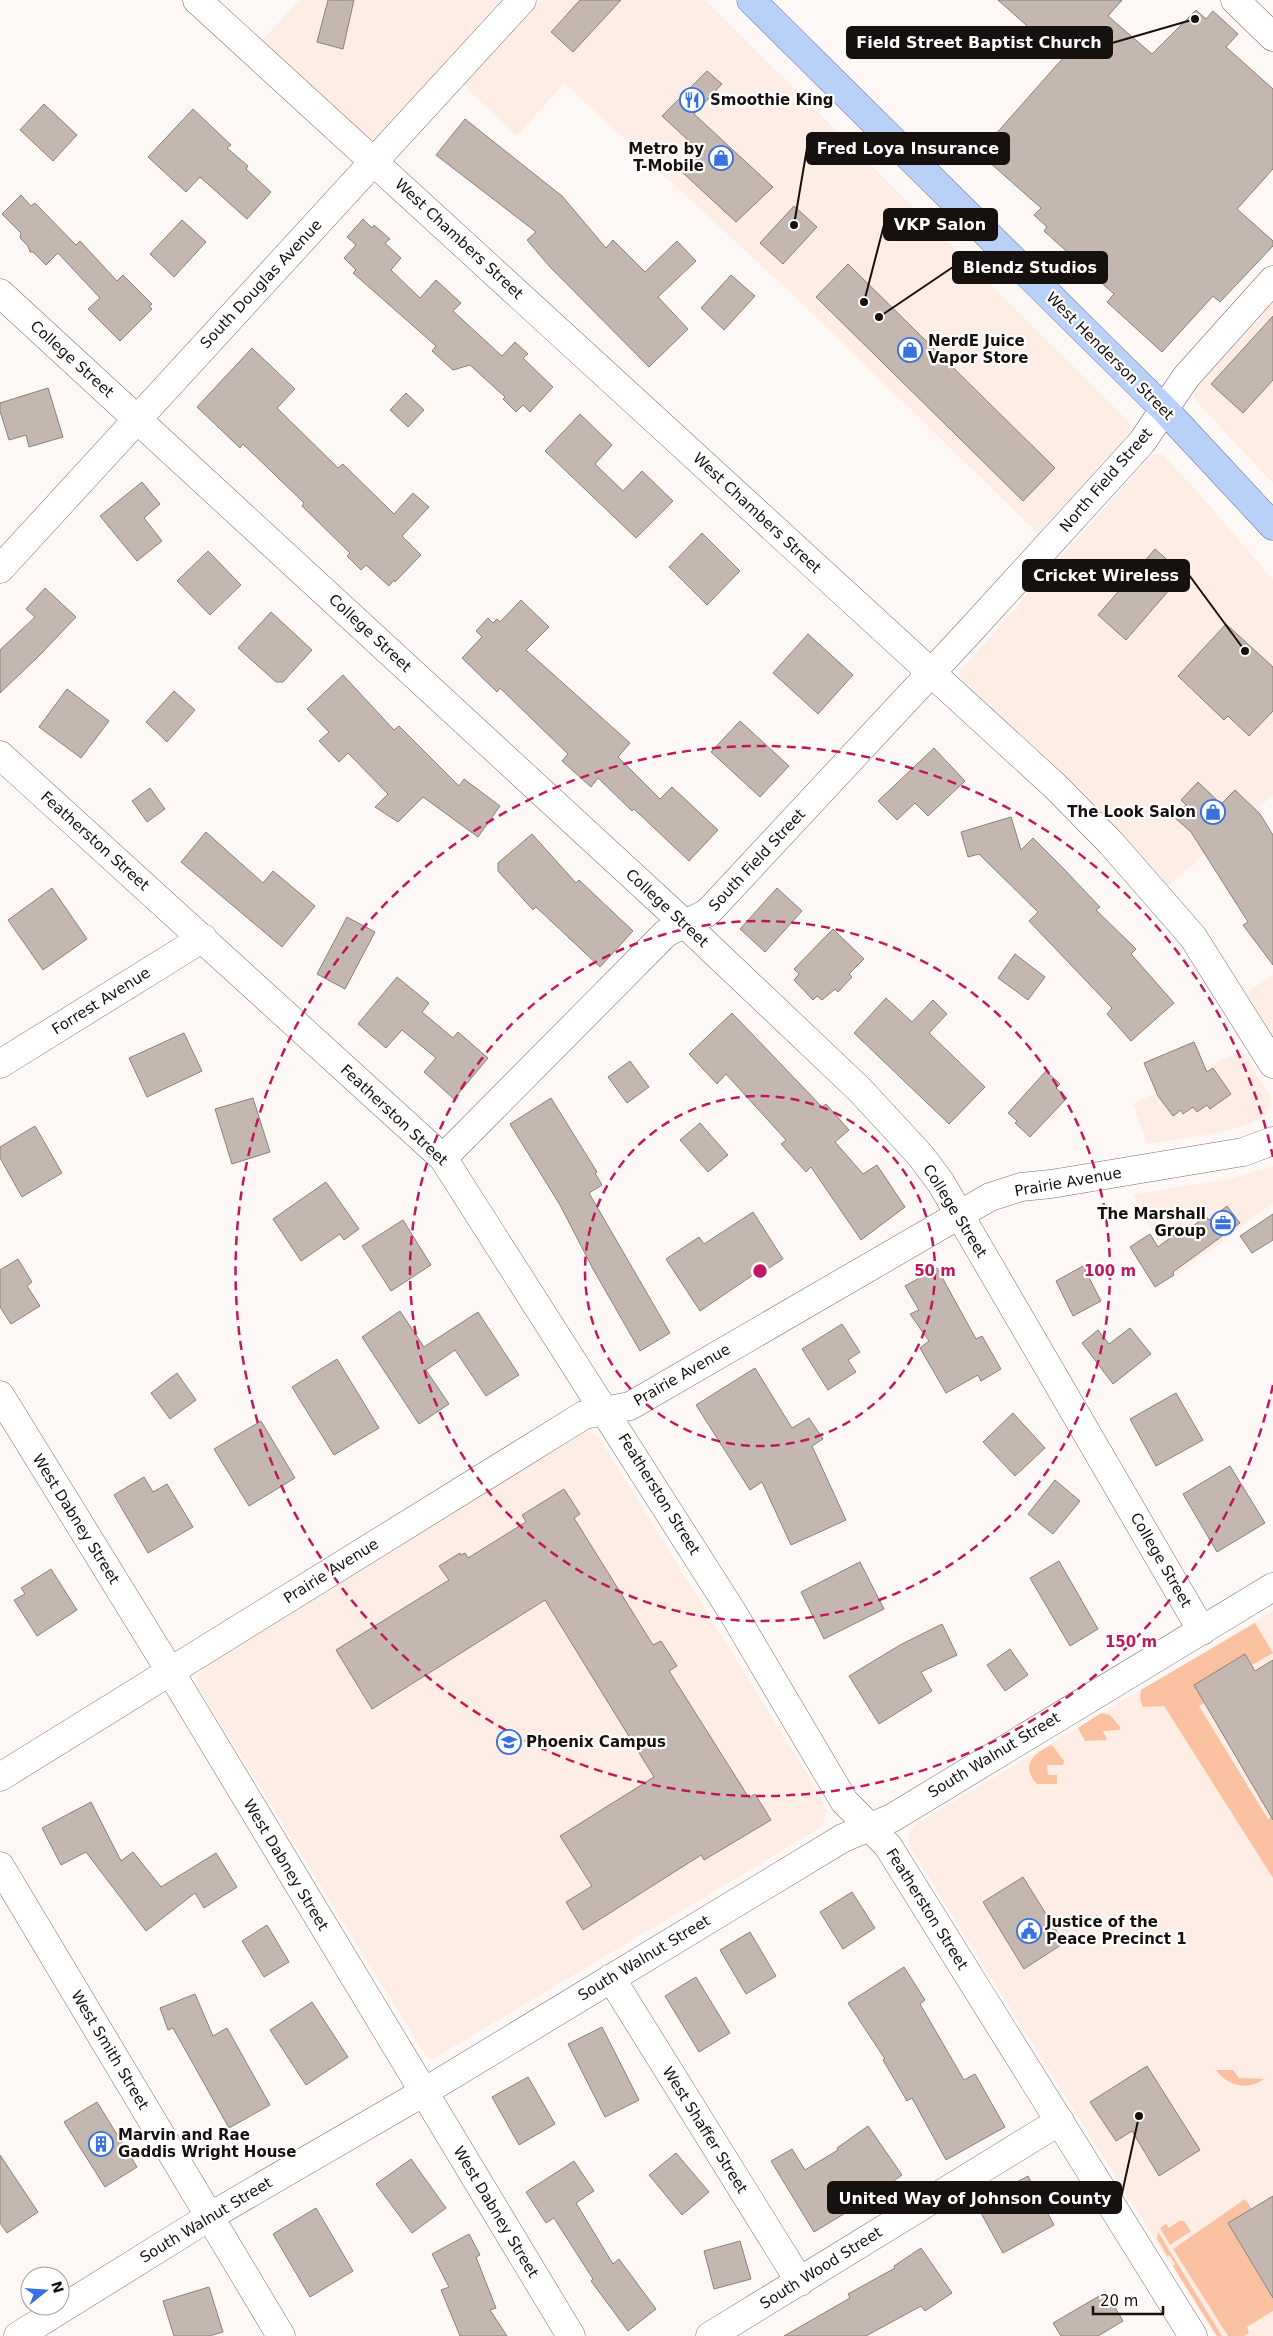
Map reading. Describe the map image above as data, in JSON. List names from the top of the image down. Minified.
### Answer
{"streets":{"main road":["West Henderson Street"],"street":["West Chambers Street","South Douglas Avenue","College Street","North Field Street","Featherston Street","South Field Street","Forrest Avenue","Prairie Avenue","West Dabney Street","South Walnut Street","West Smith Street","West Shaffer Street","South Wood Street"]},"crossings":[["West Chambers Street","South Douglas Avenue"],["West Chambers Street","North Field Street"],["West Chambers Street","South Field Street"],["South Douglas Avenue","College Street"],["West Henderson Street","North Field Street"],["College Street","South Field Street"],["College Street","Prairie Avenue"],["College Street","South Walnut Street"],["North Field Street","South Field Street"],["Featherston Street","South Field Street"],["Featherston Street","Forrest Avenue"],["Featherston Street","Prairie Avenue"],["Featherston Street","South Walnut Street"],["Featherston Street","South Wood Street"],["Prairie Avenue","West Dabney Street"],["West Dabney Street","South Walnut Street"],["South Walnut Street","West Smith Street"],["South Walnut Street","West Shaffer Street"],["West Shaffer Street","South Wood Street"]],"places":{"other":["Field Street Baptist Church","Fred Loya Insurance","VKP Salon","Blendz Studios","Cricket Wireless","United Way of Johnson County"],"restaurant":["Smoothie King"],"shop":["Metro by T-Mobile","NerdE Juice Vapor Store","The Look Salon"],"office":["The Marshall Group"],"school or university":["Phoenix Campus"],"public building":["Justice of the Peace Precinct 1"],"building":["Marvin and Rae Gaddis Wright House"]},"scale_bar":"20 m","north":"right","rings":["50 m","100 m","150 m"]}
